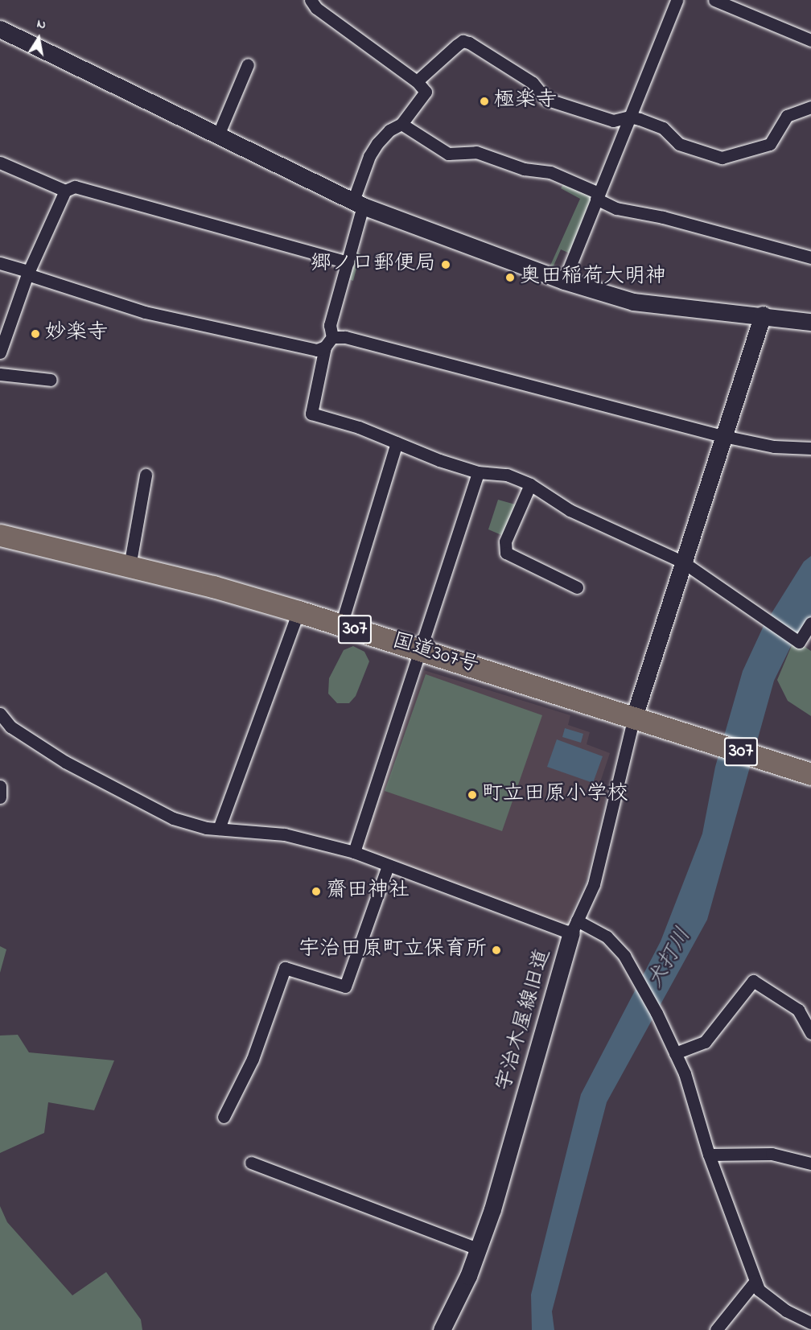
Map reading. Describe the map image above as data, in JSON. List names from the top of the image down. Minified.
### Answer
{"streets":{"highway":["307","国道307号"],"street":["宇治木屋線旧道"]},"crossings":[["国道307号","宇治木屋線旧道"]],"water":["犬打川"],"places":["極楽寺","郷ノ口郵便局","奥田稲荷大明神","妙楽寺","町立田原小学校","齋田神社","宇治田原町立保育所"],"north":"top"}
